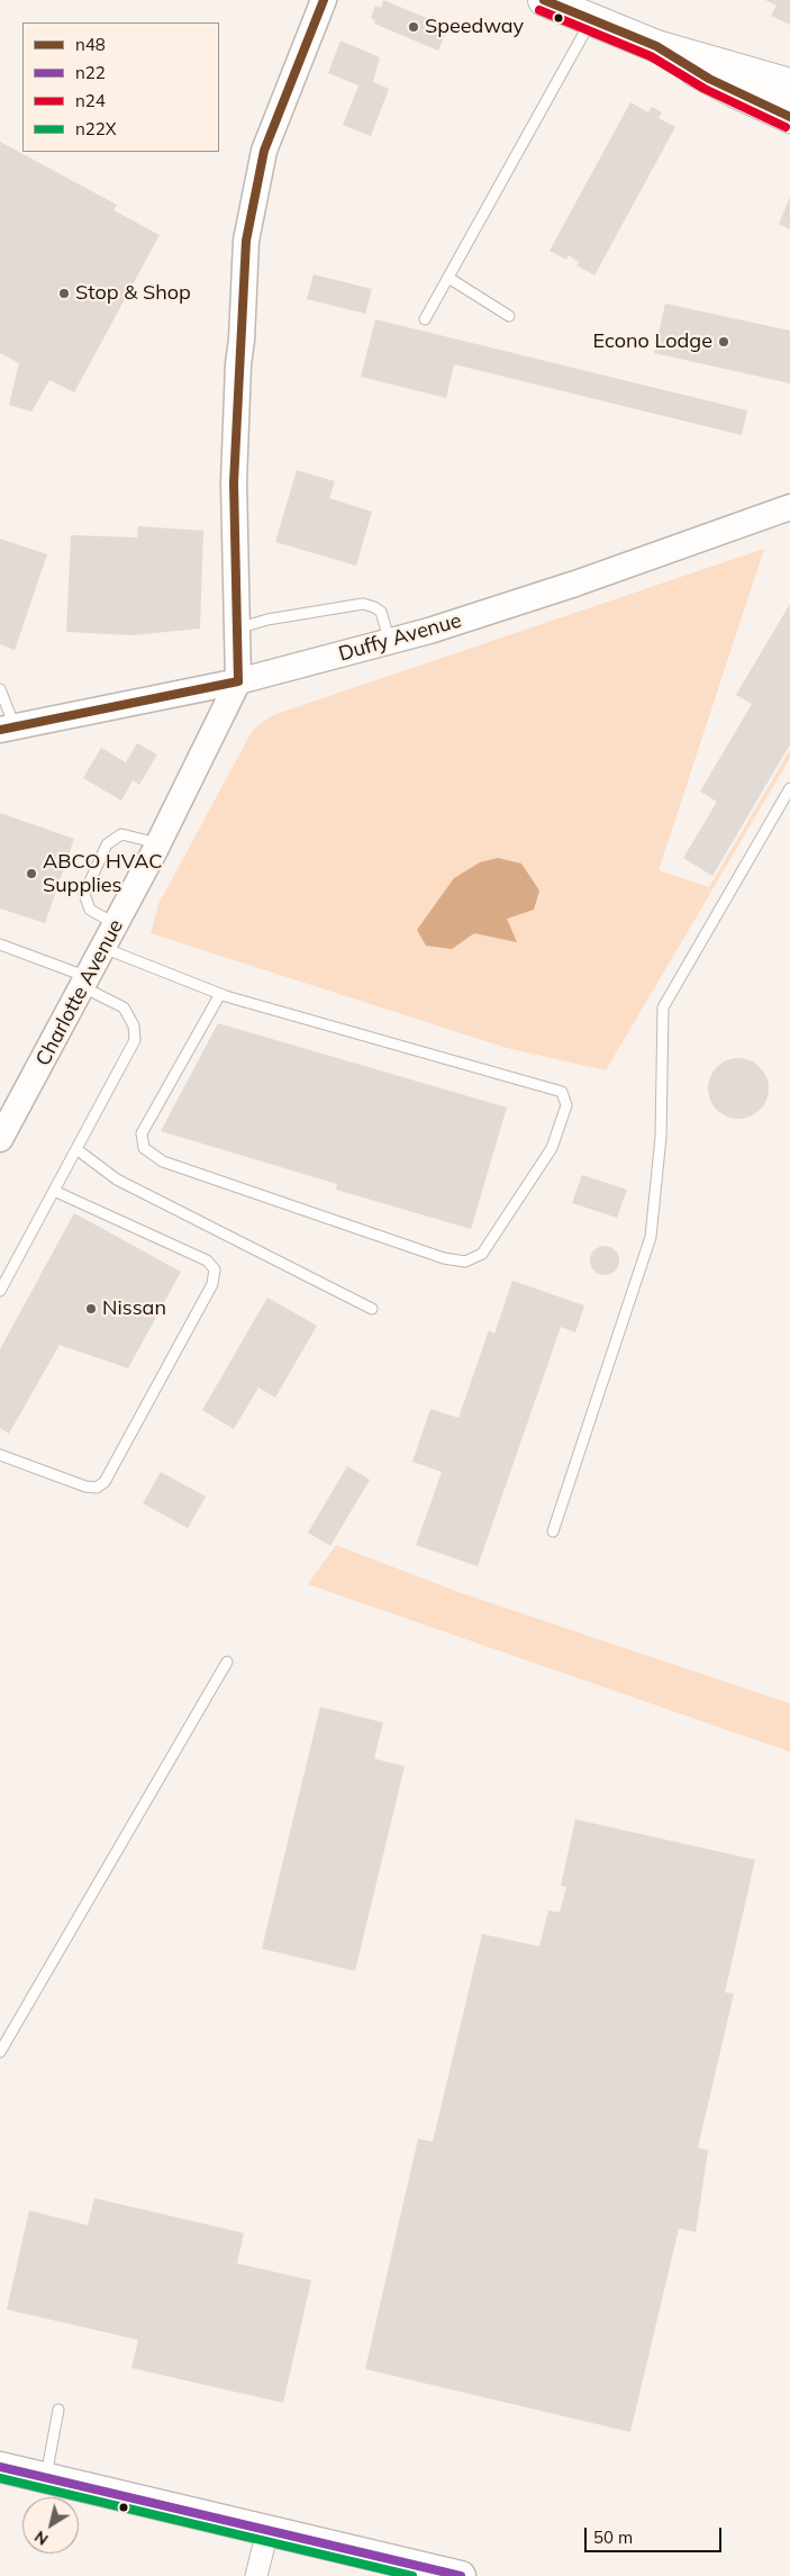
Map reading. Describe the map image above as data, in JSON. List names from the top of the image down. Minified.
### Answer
{"streets":{"street":["Duffy Avenue","Charlotte Avenue"]},"crossings":[["Duffy Avenue","Charlotte Avenue"]],"places":["Speedway","Stop & Shop","Econo Lodge","ABCO HVAC Supplies","Nissan"],"lines":["transit line n48","transit line n24","transit line n22","transit line n22X"],"legend":["n48","n22","n24","n22X"],"scale_bar":"50 m","north":"bottom left"}
